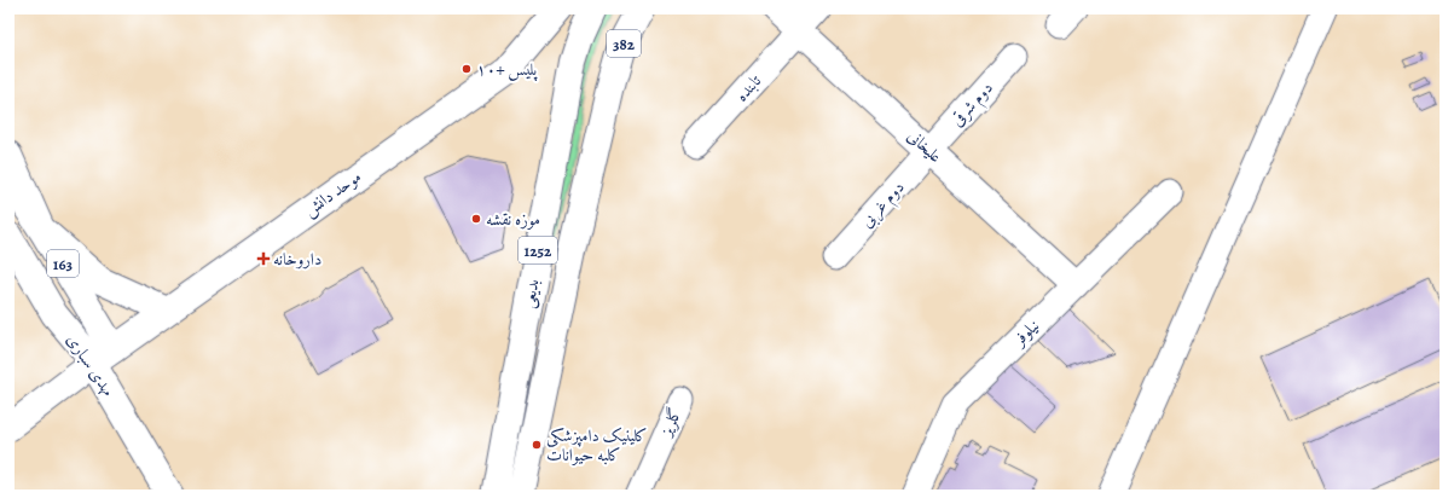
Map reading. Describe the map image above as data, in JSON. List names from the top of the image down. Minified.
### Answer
{"streets":{"main road":["382","موحد دانش","1252","163","بدیعی","مهدی سباری"],"street":["تابنده","دوم شرقی","علیخانی","دوم غربی","نیلوفر","گلریز"]},"crossings":[["382","بدیعی"],["تابنده","علیخانی"],["دوم شرقی","علیخانی"],["دوم شرقی","دوم غربی"],["علیخانی","دوم غربی"],["علیخانی","نیلوفر"],["موحد دانش","مهدی سباری"]],"places":{"other":["پلیس +۱۰","موزه نقشه","کلینیک دامپزشکی کلبه حیوانات"],"health":["داروخانه"]}}
